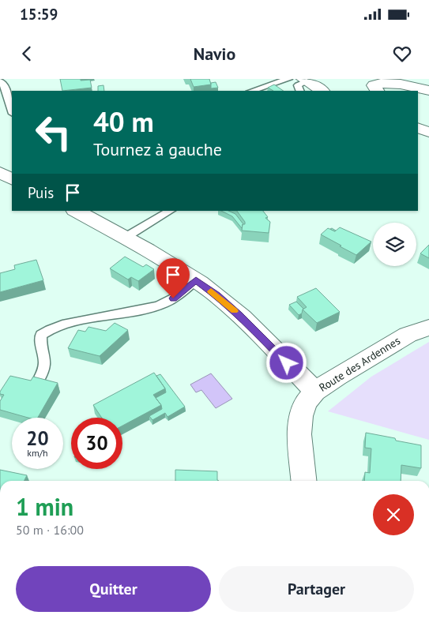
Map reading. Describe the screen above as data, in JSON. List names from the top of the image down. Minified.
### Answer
{"streets":{"street":["Route des Ardennes"]},"page":{"status":"15:59","header":"Navio","turn":["40 m","Tournez à gauche"],"then":"Puis","speed":"20 km/h","limit":"30","heading":["1 min","50 m · 16:00"],"buttons":["Quitter","Partager"]}}
